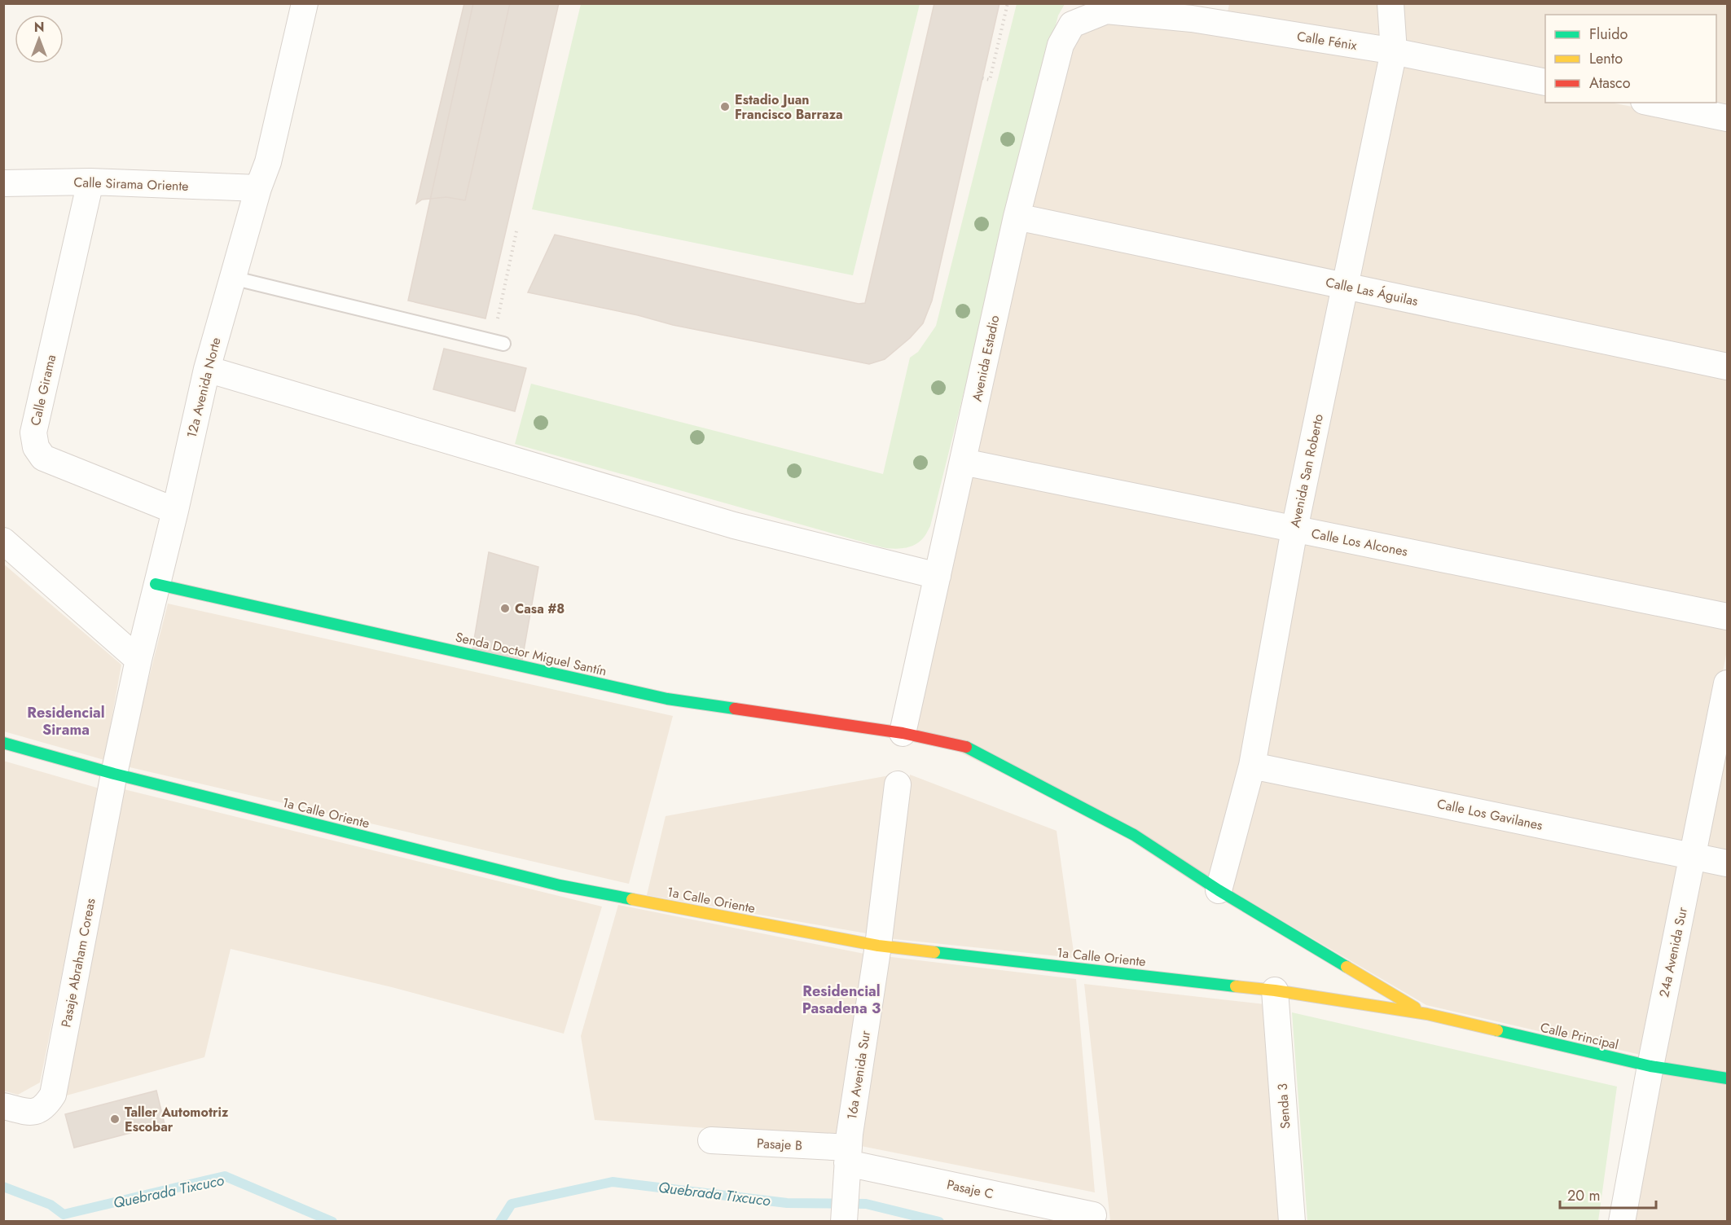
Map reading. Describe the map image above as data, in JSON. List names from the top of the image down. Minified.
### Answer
{"streets":{"street":["Calle Fénix","Calle Sirama Oriente","Calle Las Águilas","Avenida Estadio","12a Avenida Norte","Calle Girama","Avenida San Roberto","Calle Los Alcones","Senda Doctor Miguel Santín","1a Calle Oriente","Calle Los Gavilanes","24a Avenida Sur","Pasaje Abraham Coreas","Calle Principal","16a Avenida Sur","Senda 3","Pasaje B","Pasaje C"]},"crossings":[["Calle Fénix","Avenida Estadio"],["Calle Fénix","Avenida San Roberto"],["Calle Sirama Oriente","12a Avenida Norte"],["Calle Sirama Oriente","Calle Girama"],["Calle Las Águilas","Avenida Estadio"],["Calle Las Águilas","Avenida San Roberto"],["Avenida Estadio","Calle Los Alcones"],["Avenida Estadio","Senda Doctor Miguel Santín"],["12a Avenida Norte","Calle Girama"],["12a Avenida Norte","Senda Doctor Miguel Santín"],["12a Avenida Norte","1a Calle Oriente"],["12a Avenida Norte","Pasaje Abraham Coreas"],["Avenida San Roberto","Calle Los Alcones"],["Avenida San Roberto","Senda Doctor Miguel Santín"],["Avenida San Roberto","Calle Los Gavilanes"],["Senda Doctor Miguel Santín","1a Calle Oriente"],["Senda Doctor Miguel Santín","Calle Principal"],["1a Calle Oriente","Pasaje Abraham Coreas"],["1a Calle Oriente","Calle Principal"],["1a Calle Oriente","16a Avenida Sur"],["1a Calle Oriente","Senda 3"],["Calle Los Gavilanes","24a Avenida Sur"],["24a Avenida Sur","Calle Principal"],["16a Avenida Sur","Pasaje B"],["16a Avenida Sur","Pasaje C"],["Pasaje B","Pasaje C"]],"districts":["Residencial Sirama","Residencial Pasadena 3"],"water":["Quebrada Tixcuco"],"places":["Estadio Juan Francisco Barraza","Casa #8","Taller Automotriz Escobar"],"legend":["Fluido","Lento","Atasco"],"scale_bar":"20 m","north":"top"}
